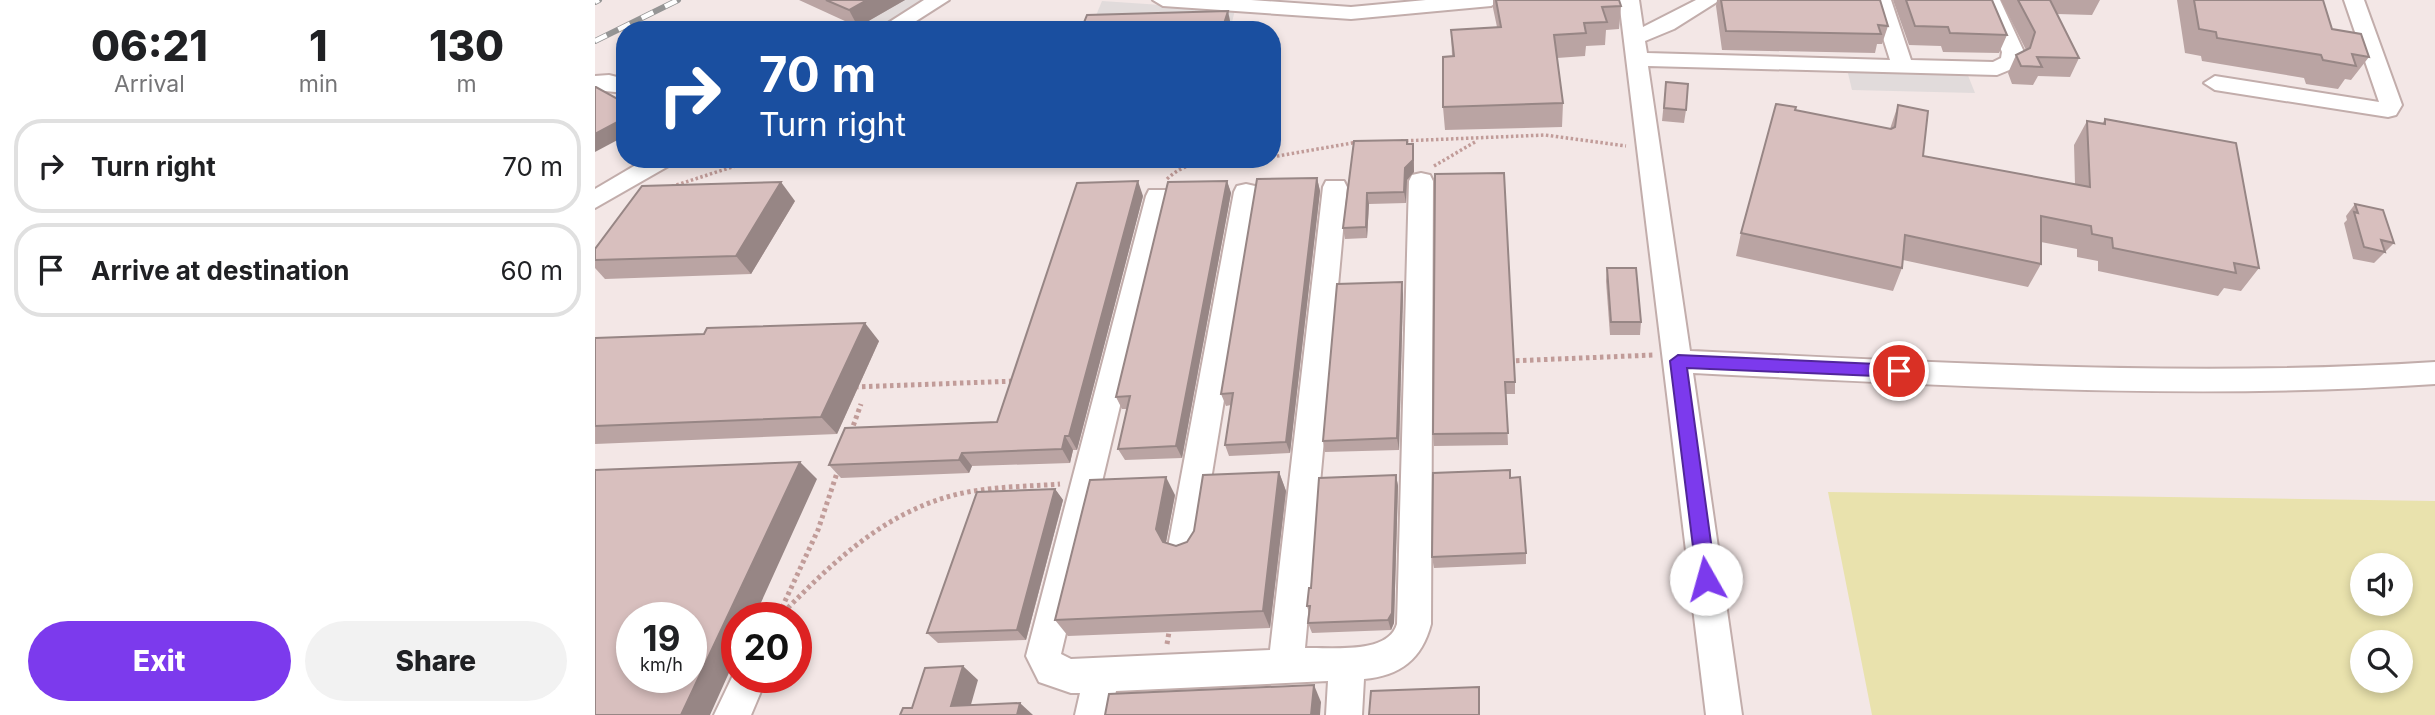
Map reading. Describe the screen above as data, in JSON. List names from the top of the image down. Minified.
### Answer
{"page":{"eta":["06:21","Arrival","1","min","130","m"],"turn":["70 m","Turn right"],"list":[{"name":"Turn right","value":"70 m"},{"name":"Arrive at destination","value":"60 m"}],"speed":"19 km/h","limit":"20","buttons":["Exit","Share"]}}
